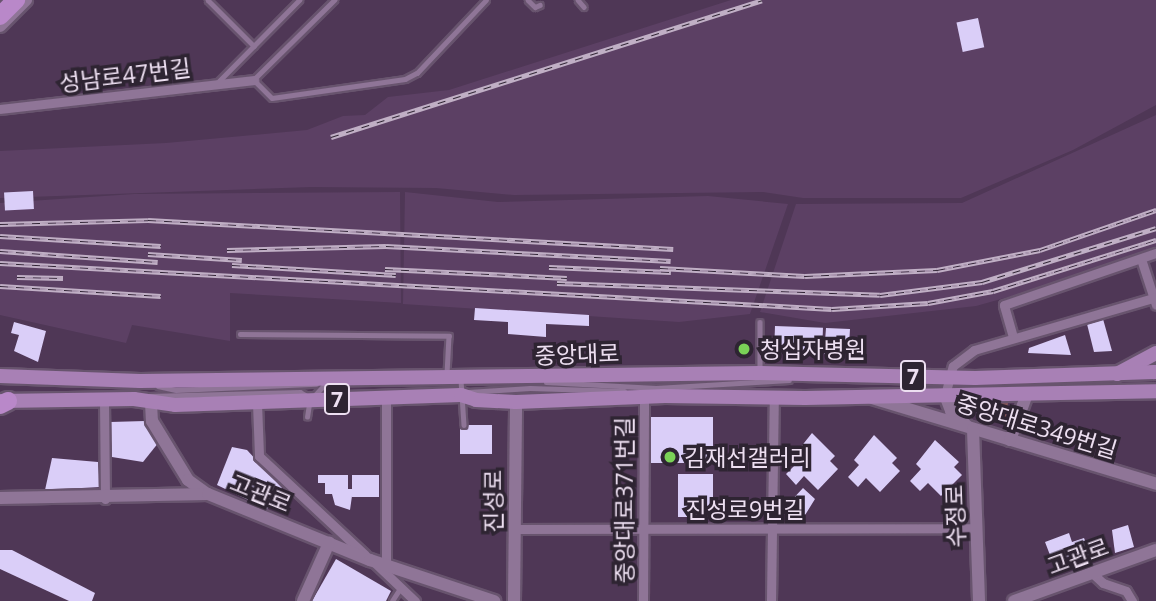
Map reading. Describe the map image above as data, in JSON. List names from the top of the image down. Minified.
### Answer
{"streets":{"main road":["중앙대로","7"],"street":["성남로47번길","중앙대로349번길","고관로","중앙대로371번길","진성로","진성로9번길","수정로"]},"crossings":[["중앙대로","중앙대로349번길"],["중앙대로","중앙대로371번길"],["중앙대로","진성로"],["중앙대로349번길","수정로"],["중앙대로371번길","진성로9번길"],["진성로","진성로9번길"],["진성로9번길","수정로"]],"places":["청십자병원","김재선갤러리"]}
